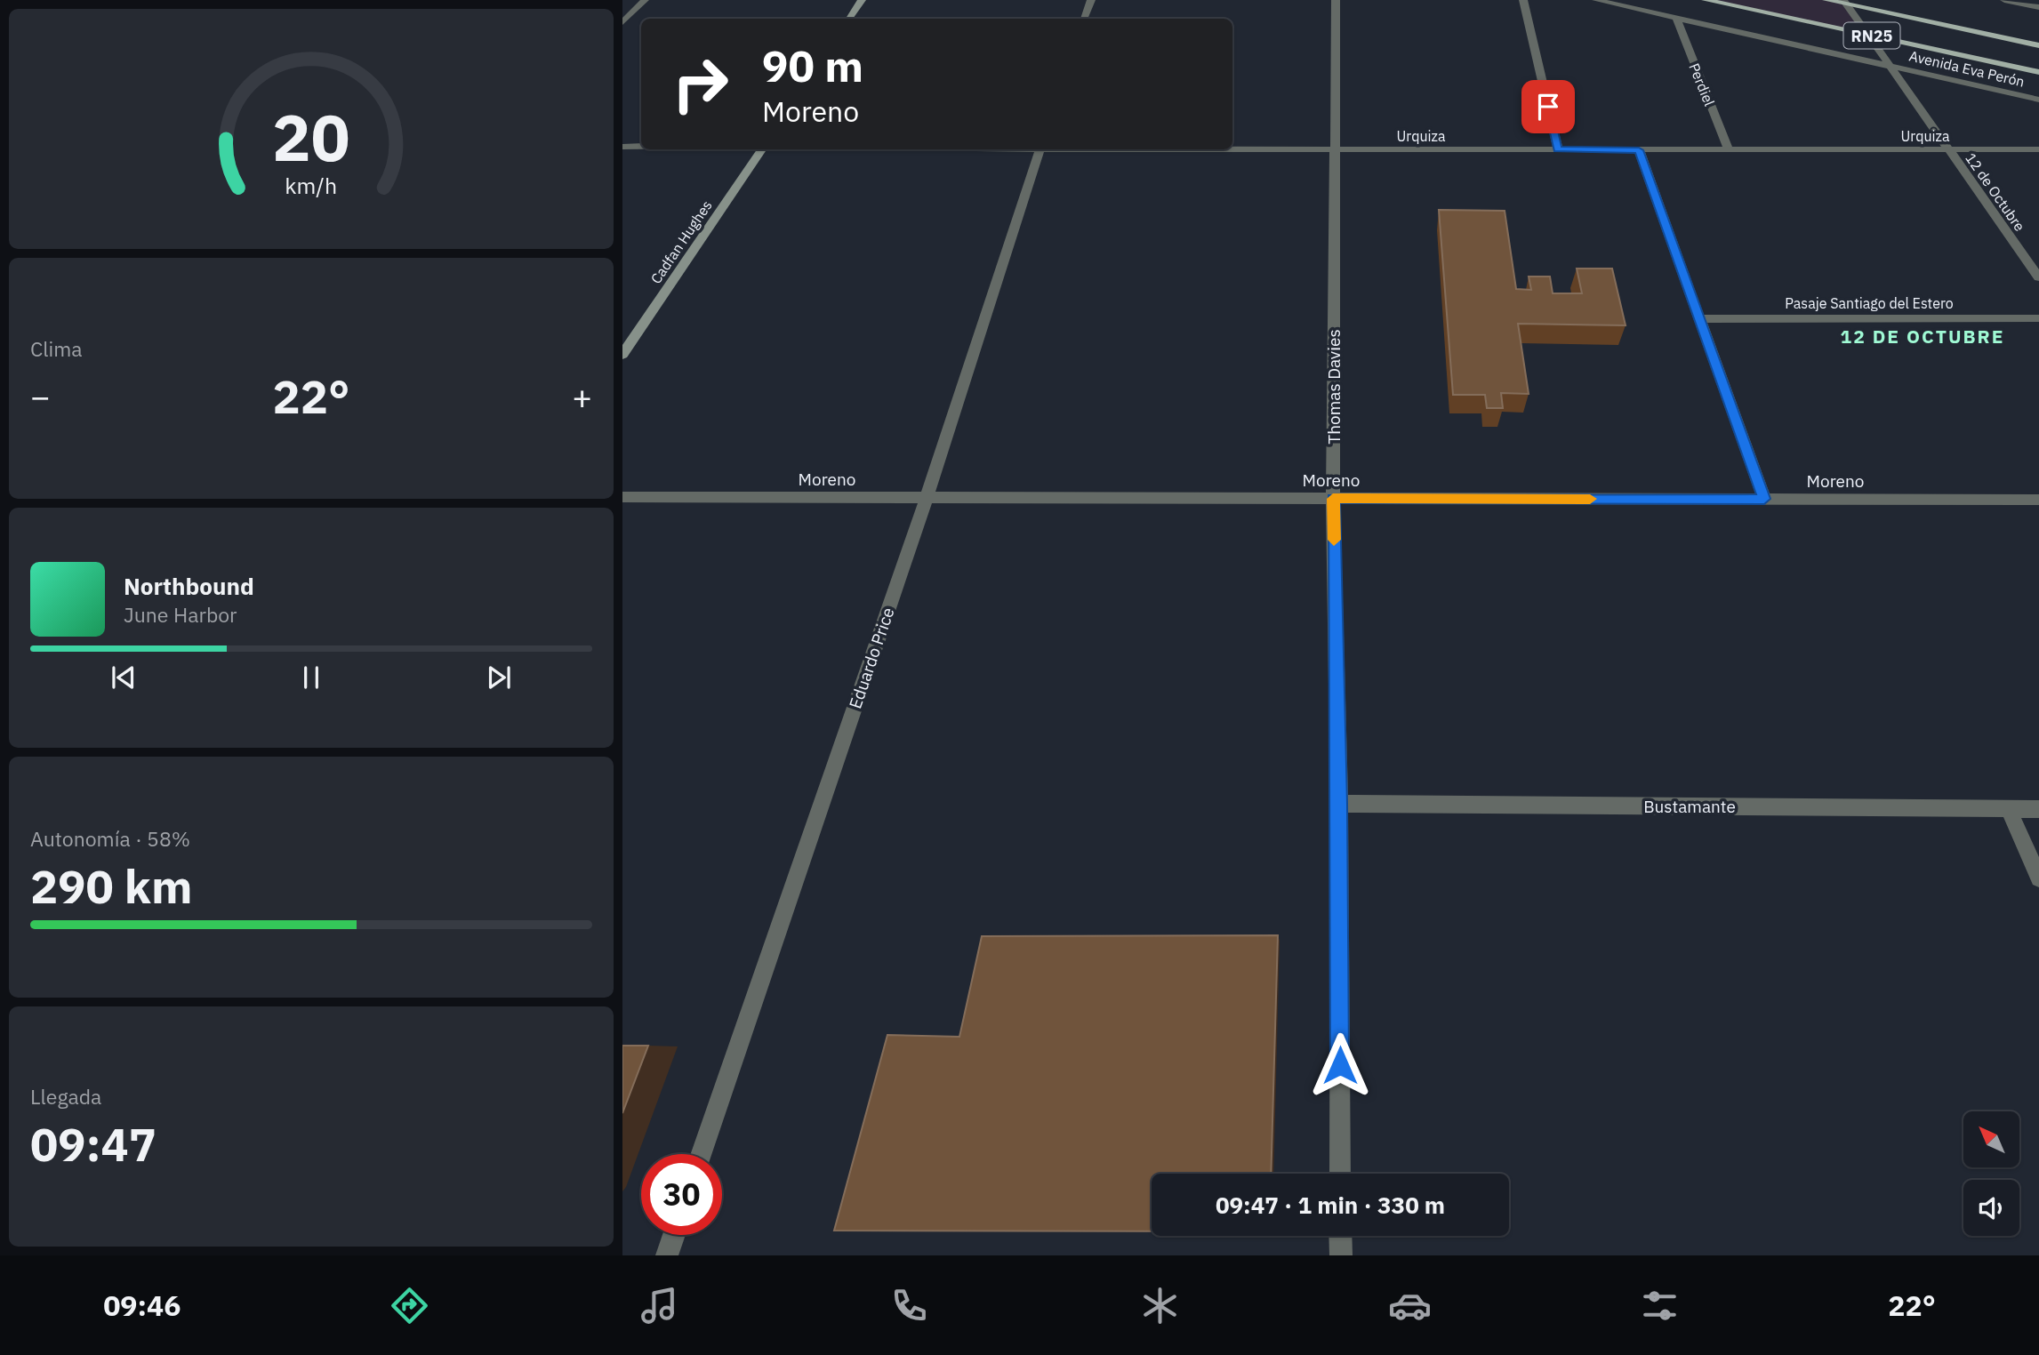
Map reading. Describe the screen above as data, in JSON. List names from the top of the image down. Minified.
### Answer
{"streets":{"main road":["RN25","Avenida Eva Perón"],"street":["Perdiel","Urquiza","12 de Octubre","Cadfan Hughes","Pasaje Santiago del Estero","Thomas Davies","Moreno","Eduardo Price","Bustamante"]},"crossings":[["RN25","12 de Octubre"],["Avenida Eva Perón","Perdiel"],["Avenida Eva Perón","12 de Octubre"],["Perdiel","Urquiza"],["Urquiza","12 de Octubre"],["Urquiza","Thomas Davies"],["Thomas Davies","Moreno"],["Thomas Davies","Bustamante"],["Moreno","Eduardo Price"]],"districts":["12 DE OCTUBRE"],"north":"top left","page":{"turn":["90 m","Moreno"],"tile":["Clima",["Autonomía · 58%","290 km"],["Llegada","09:47"]],"heat":["−","22°","+"],"song":["Northbound","June Harbor"],"limit":"30","trip":"09:47 · 1 min · 330 m","tabs":["09:46","22°"],"gauge":["20","km/h"]}}
